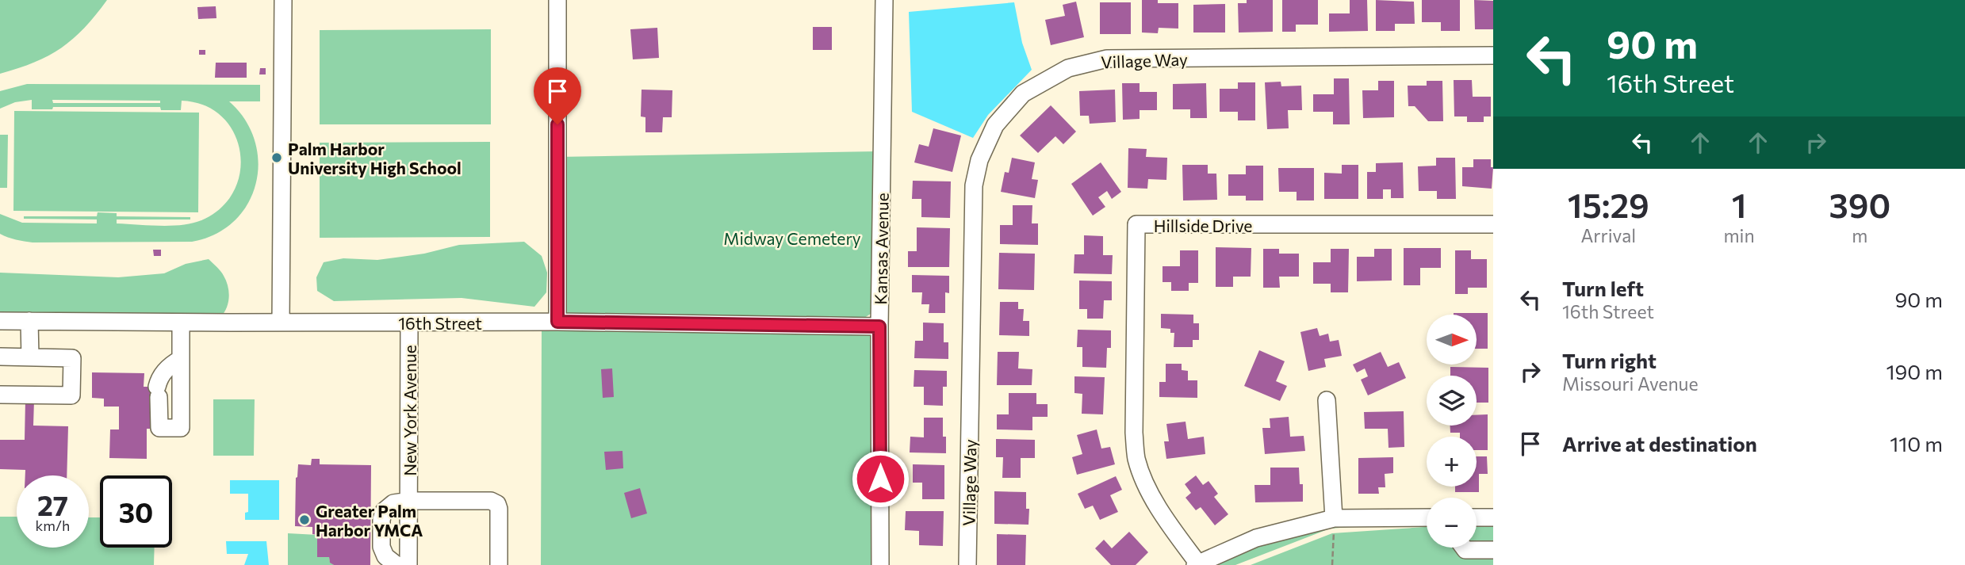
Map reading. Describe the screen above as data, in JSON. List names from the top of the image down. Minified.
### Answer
{"streets":{"street":["Village Way","Hillside Drive","Kansas Avenue","16th Street","New York Avenue"]},"crossings":[["Kansas Avenue","16th Street"],["16th Street","New York Avenue"]],"parks":["Midway Cemetery"],"places":["Palm Harbor University High School","Greater Palm Harbor YMCA"],"north":"right","page":{"turn":["90 m","16th Street"],"eta":["15:29","Arrival","1","min","390","m"],"list":[{"name":"Turn left","note":"16th Street","value":"90 m"},{"name":"Turn right","note":"Missouri Avenue","value":"190 m"},{"name":"Arrive at destination","value":"110 m"}],"map_buttons":["+","−"],"speed":"27 km/h","limit":"30"}}
